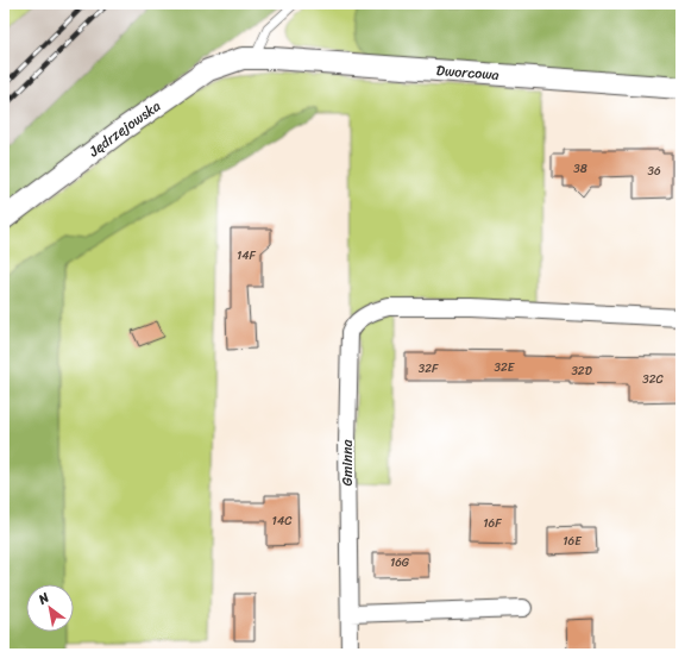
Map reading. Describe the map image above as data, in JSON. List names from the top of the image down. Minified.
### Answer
{"streets":{"street":["Dworcowa","Jędrzejowska","Gminna"]},"crossings":[["Dworcowa","Jędrzejowska"]],"house_numbers":["38","36","14F","32E","32F","32D","32C","14C","16F","16E","16G"],"north":"top left"}
